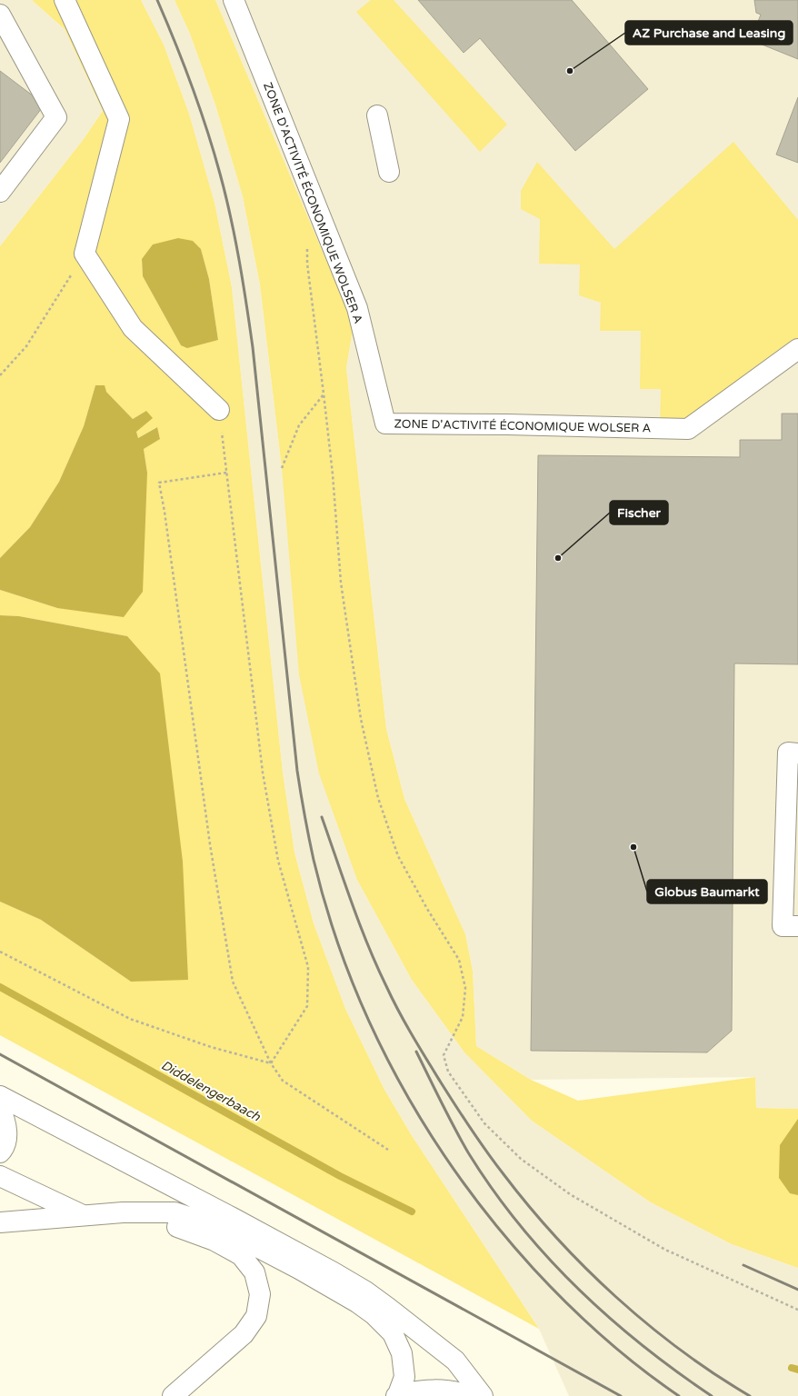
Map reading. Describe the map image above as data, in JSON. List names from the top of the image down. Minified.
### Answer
{"streets":{"lane":["ZONE D'ACTIVITÉ ÉCONOMIQUE WOLSER A"]},"water":["Diddelengerbaach"],"places":["AZ Purchase and Leasing","Fischer","Globus Baumarkt"]}
